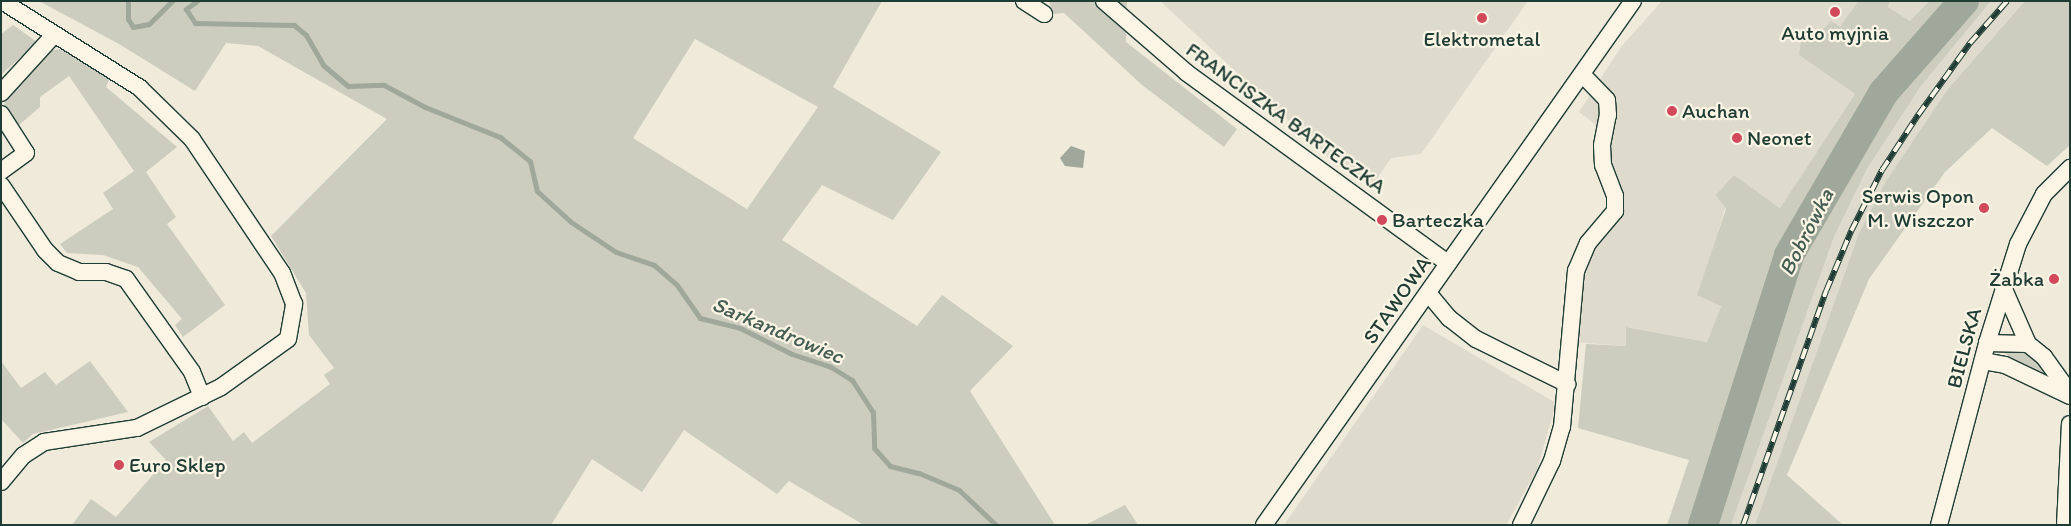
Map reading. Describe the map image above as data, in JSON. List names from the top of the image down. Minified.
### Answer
{"streets":{"street":["FRANCISZKA BARTECZKA","STAWOWA","BIELSKA"]},"crossings":[["FRANCISZKA BARTECZKA","STAWOWA"]],"water":["Bobrówka","Sarkandrowiec"],"places":["Auto myjnia","Elektrometal","Auchan","Neonet","Serwis Opon M. Wiszczor","Barteczka","Żabka","Euro Sklep"]}
